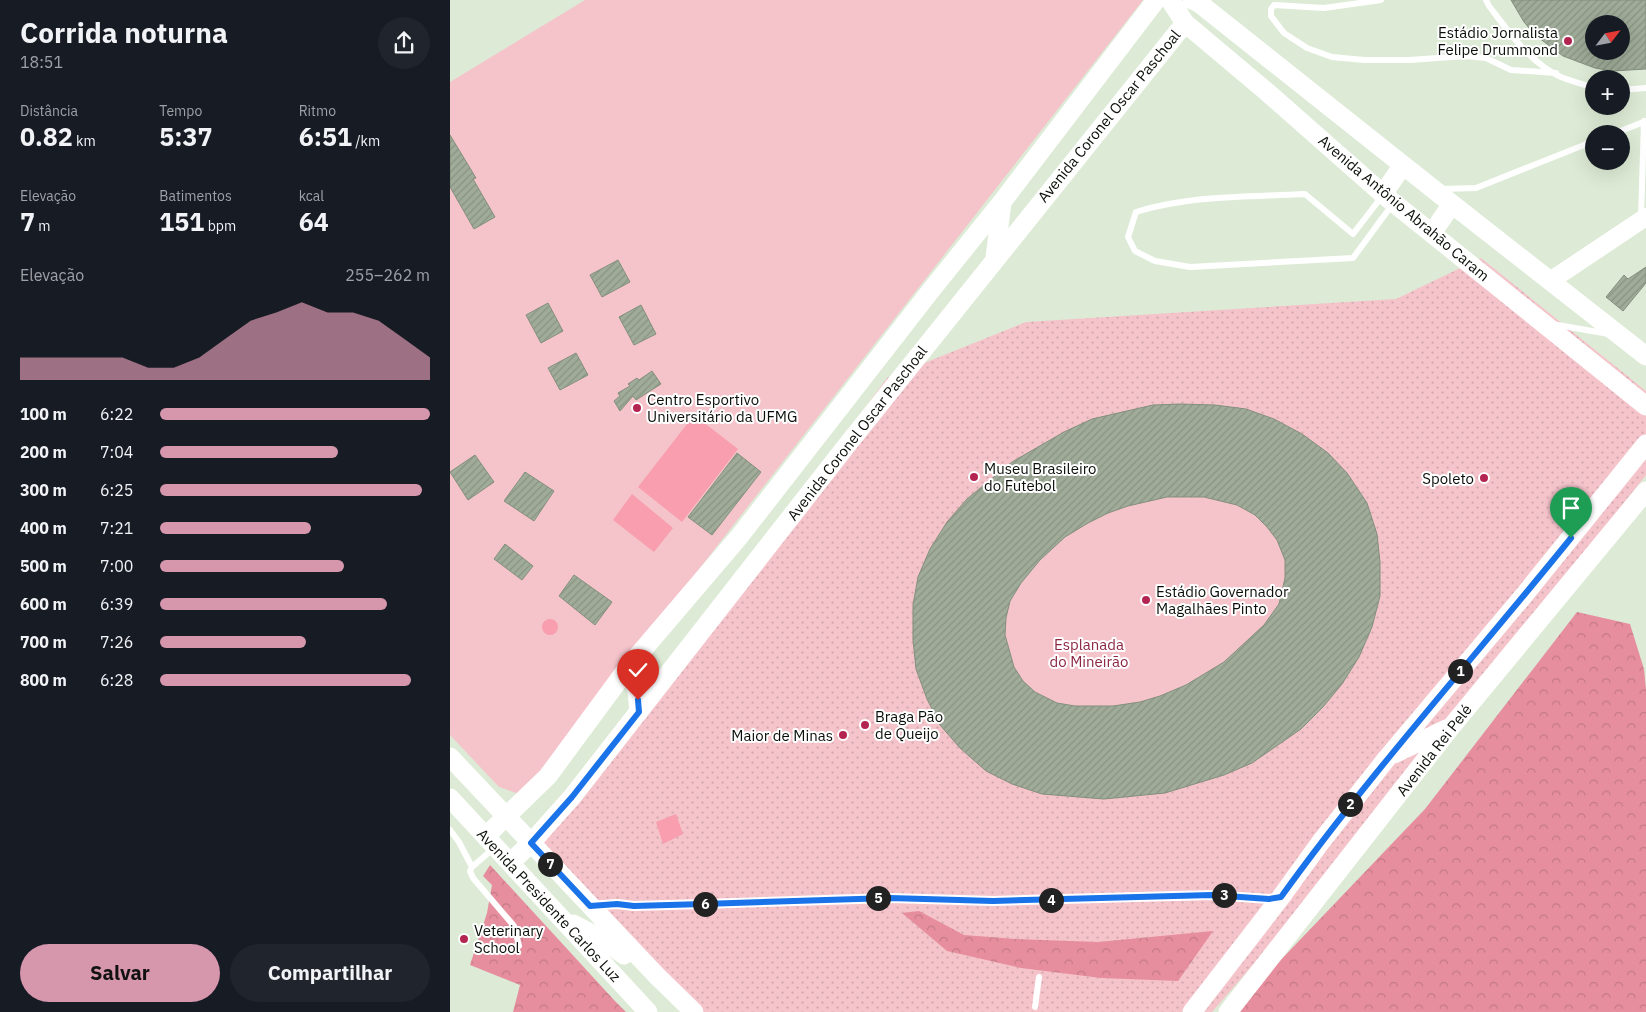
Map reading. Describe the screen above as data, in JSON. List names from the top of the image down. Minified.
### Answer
{"streets":{"main road":["Avenida Coronel Oscar Paschoal","Avenida Antônio Abrahão Caram","Avenida Rei Pelé","Avenida Presidente Carlos Luz"]},"crossings":[["Avenida Coronel Oscar Paschoal","Avenida Antônio Abrahão Caram"],["Avenida Coronel Oscar Paschoal","Avenida Presidente Carlos Luz"]],"parks":["Esplanada do Mineirão"],"places":["Estádio Jornalista Felipe Drummond","Centro Esportivo Universitário da UFMG","Museu Brasileiro do Futebol","Spoleto","Estádio Governador Magalhães Pinto","Braga Pão de Queijo","Maior de Minas","Veterinary School"],"north":"top right","page":{"heading":["Corrida noturna","18:51"],"map_buttons":["+","−"],"stats":[["Distância","0.82 km"],["Tempo","5:37"],["Ritmo","6:51 /km"],["Elevação","7 m"],["Batimentos","151 bpm"],["kcal","64"]],"chart":["Elevação","255–262 m"],"list":[{"name":"100 m","note":"6:22"},{"name":"200 m","note":"7:04"},{"name":"300 m","note":"6:25"},{"name":"400 m","note":"7:21"},{"name":"500 m","note":"7:00"},{"name":"600 m","note":"6:39"},{"name":"700 m","note":"7:26"},{"name":"800 m","note":"6:28"}],"pins":["1","2","7","3","5","4","6"],"buttons":["Salvar","Compartilhar"]}}
